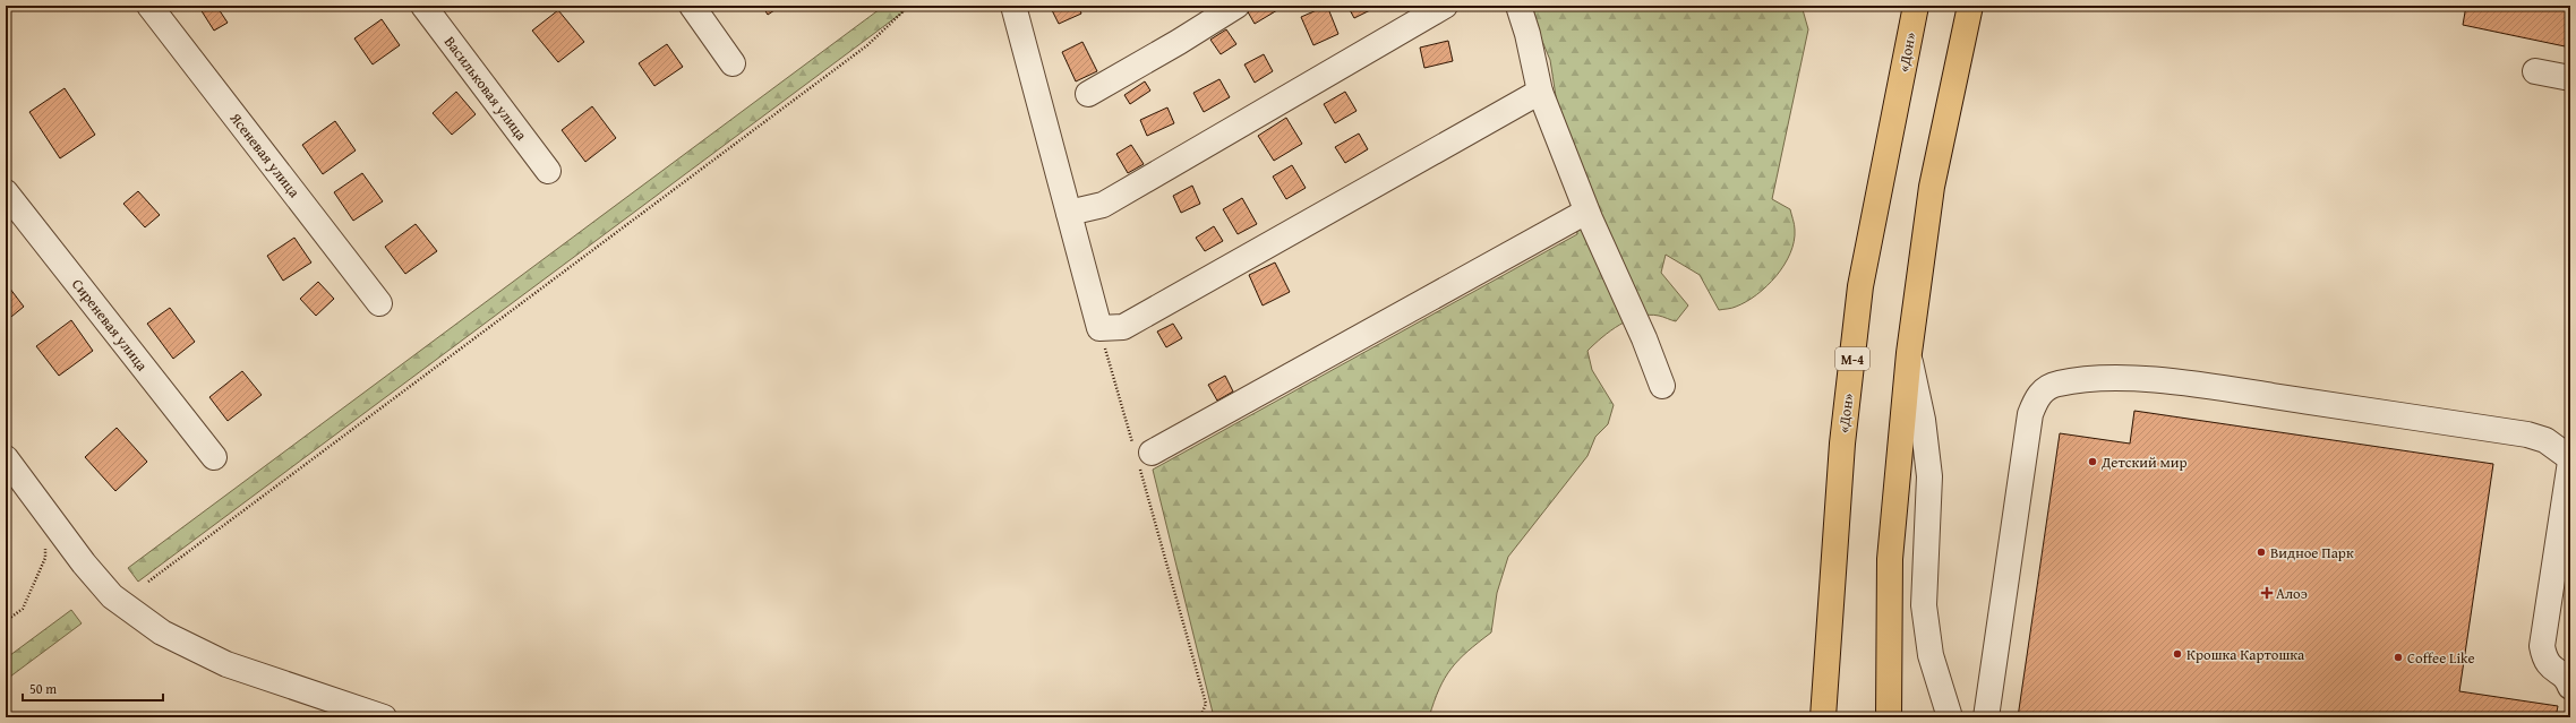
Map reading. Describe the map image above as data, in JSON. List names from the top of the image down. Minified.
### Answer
{"streets":{"highway":["«Дон»","М-4"],"street":["Васильковая улица","Ясеневая улица","Сиреневая улица"]},"places":{"other":["Детский мир","Видное Парк","Крошка Картошка","Coffee Like"],"health":["Алоэ"]},"scale_bar":"50 m"}
